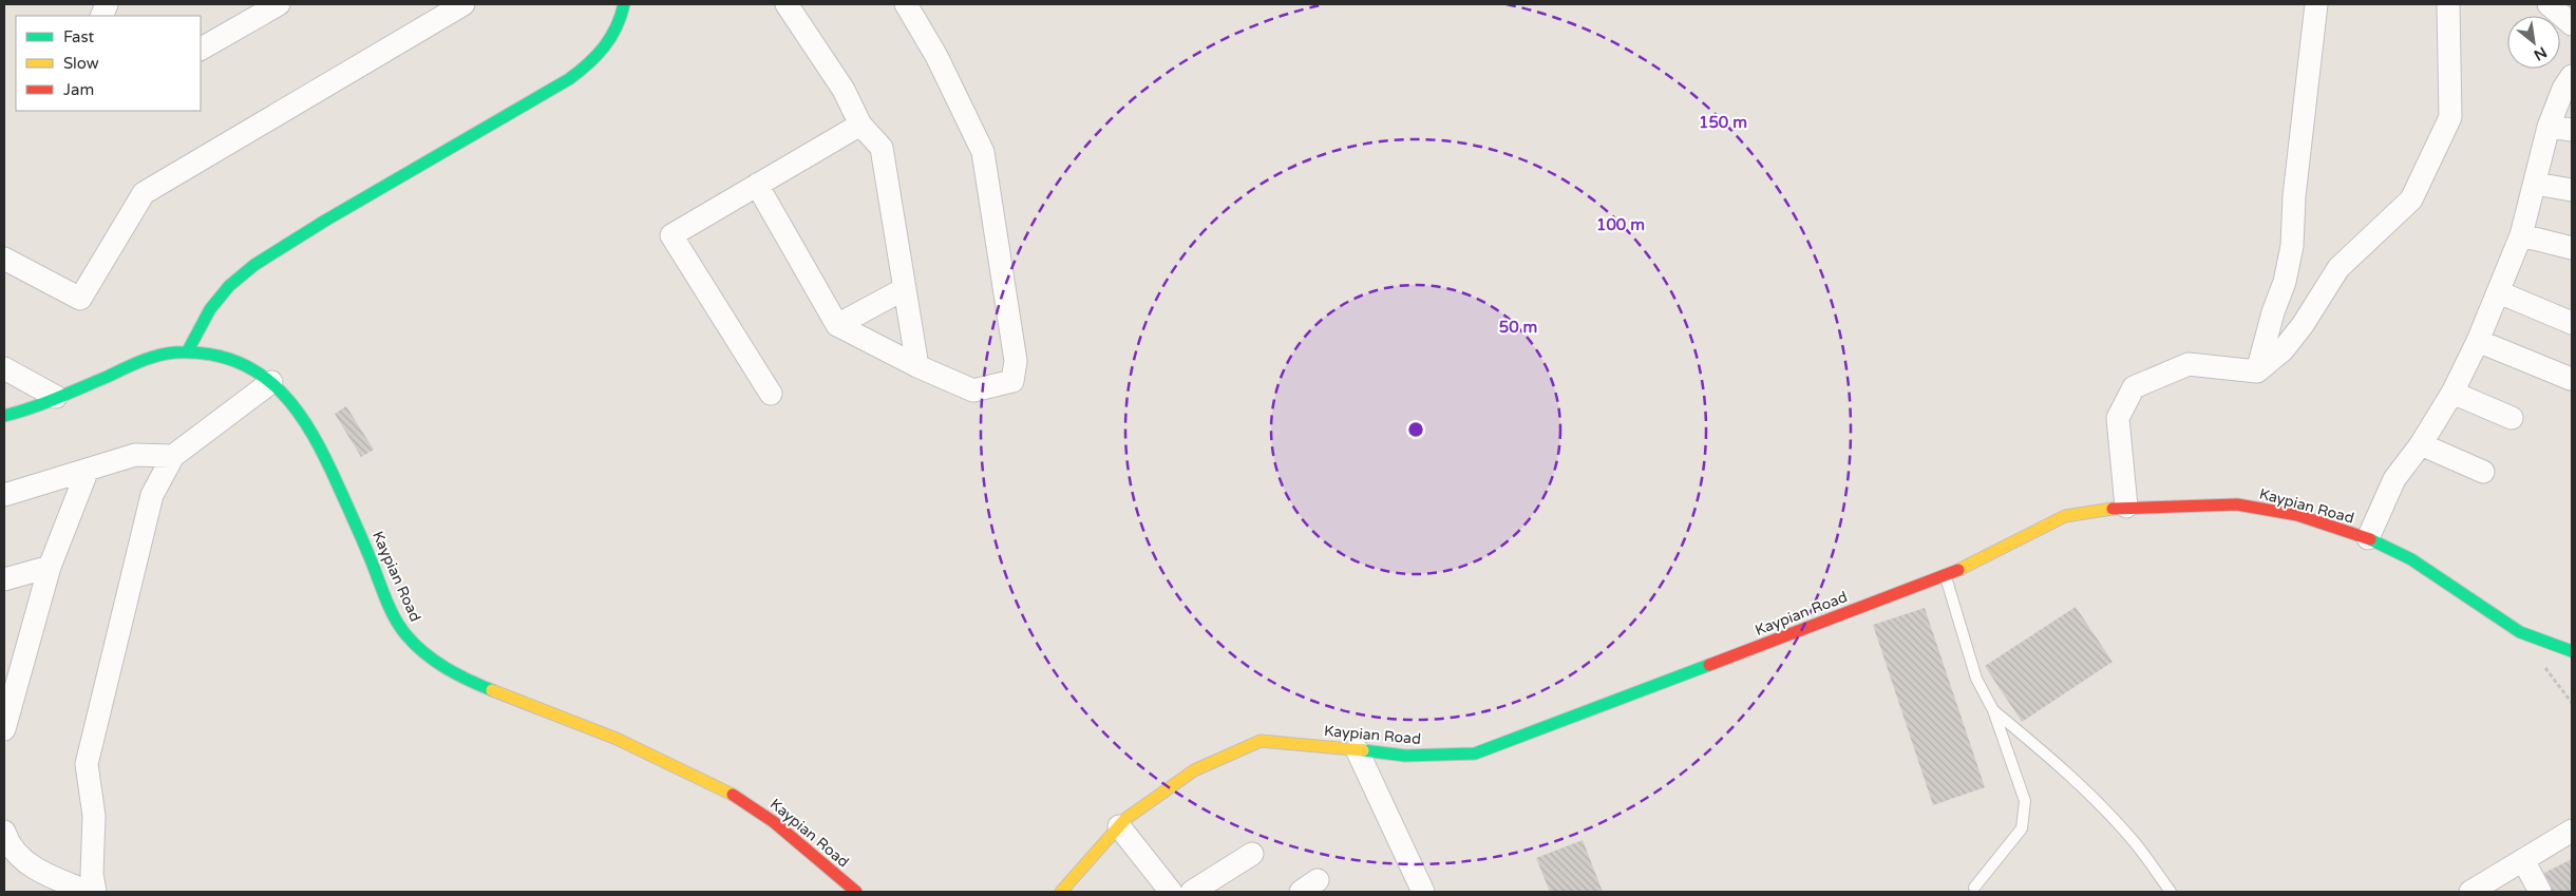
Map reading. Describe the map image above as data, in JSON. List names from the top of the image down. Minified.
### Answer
{"streets":{"main road":["Kaypian Road"]},"legend":["Fast","Slow","Jam"],"north":"bottom right","rings":["150 m","100 m","50 m"]}
